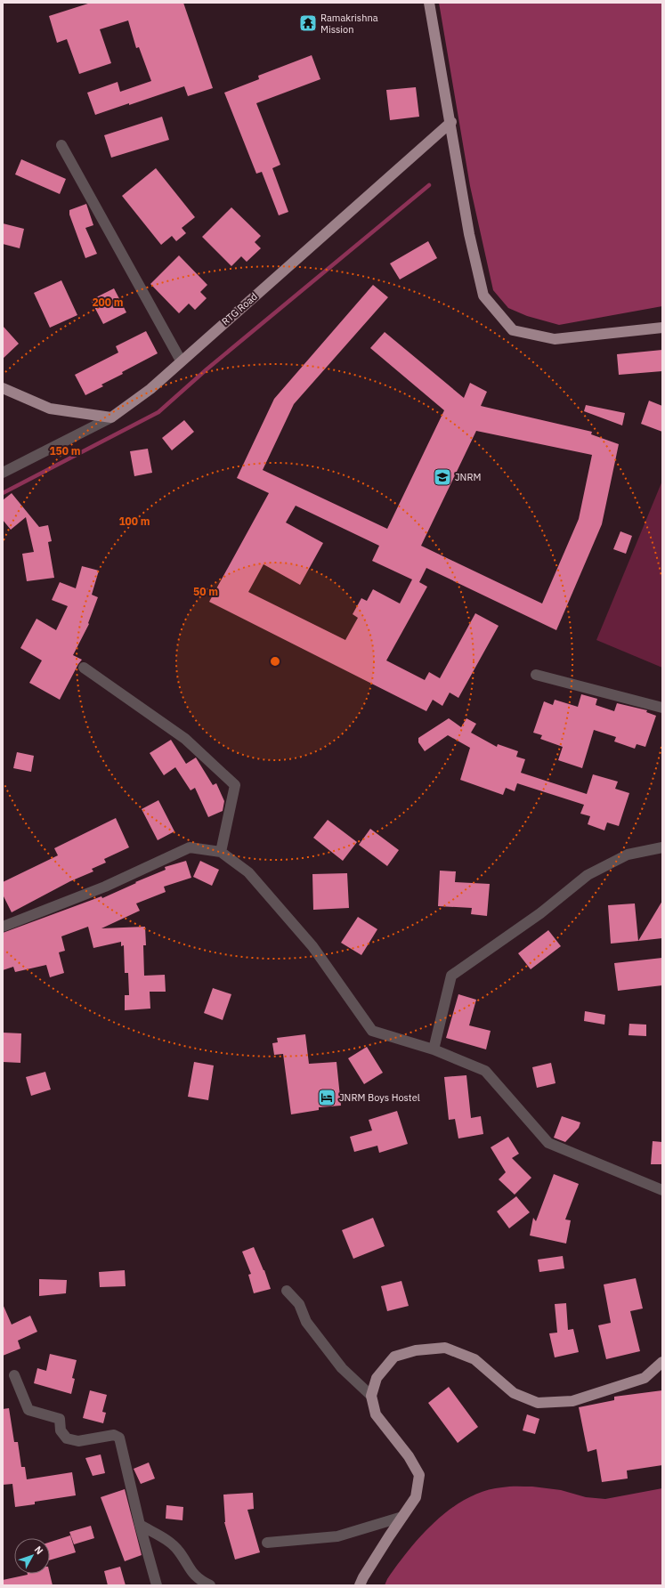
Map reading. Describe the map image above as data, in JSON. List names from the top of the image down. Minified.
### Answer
{"streets":{"main road":["RTG Road"]},"places":{"temple":["Ramakrishna Mission"],"school or university":["JNRM"],"hotel":["JNRM Boys Hostel"]},"north":"top right","rings":["200 m","150 m","100 m","50 m"]}
